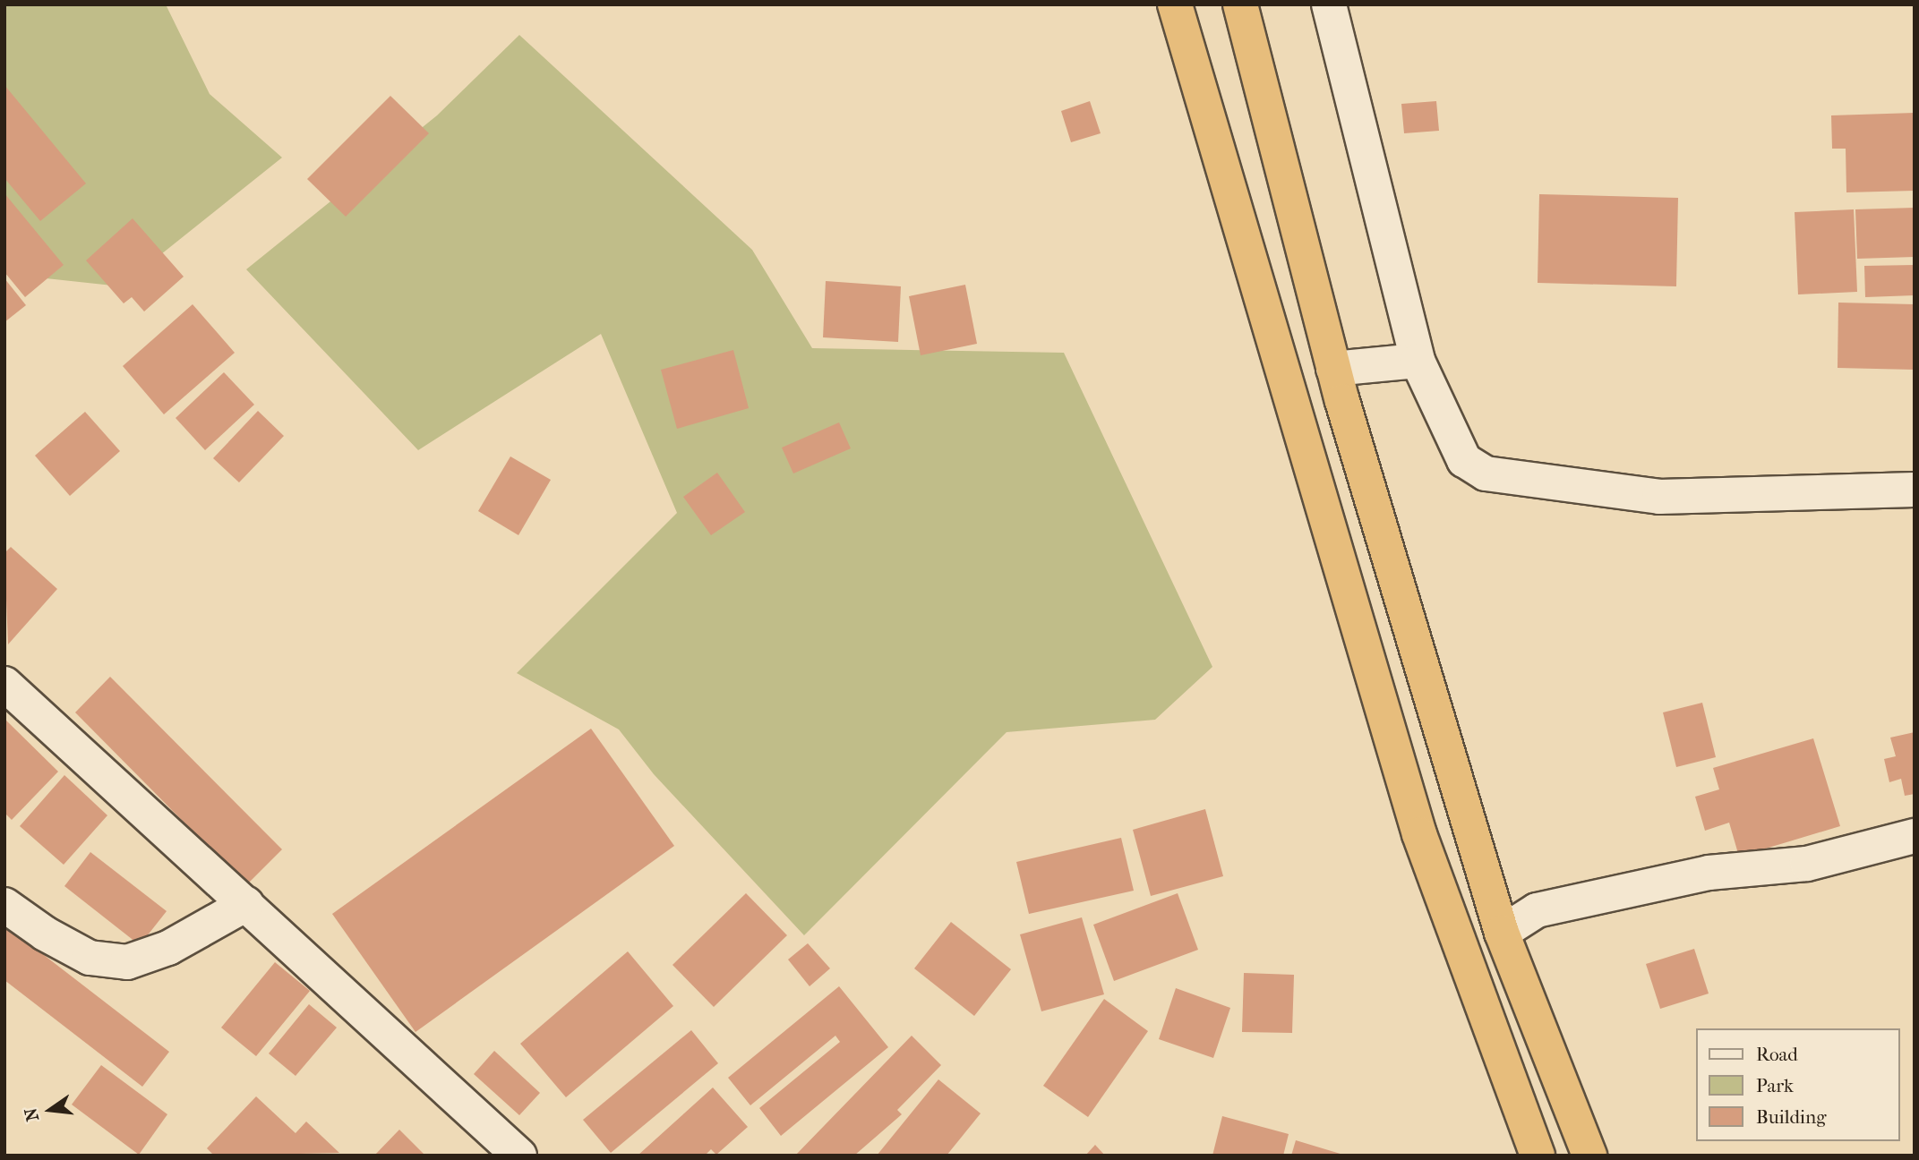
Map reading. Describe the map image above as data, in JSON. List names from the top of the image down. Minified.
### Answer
{"legend":["Road","Park","Building"],"north":"left"}
